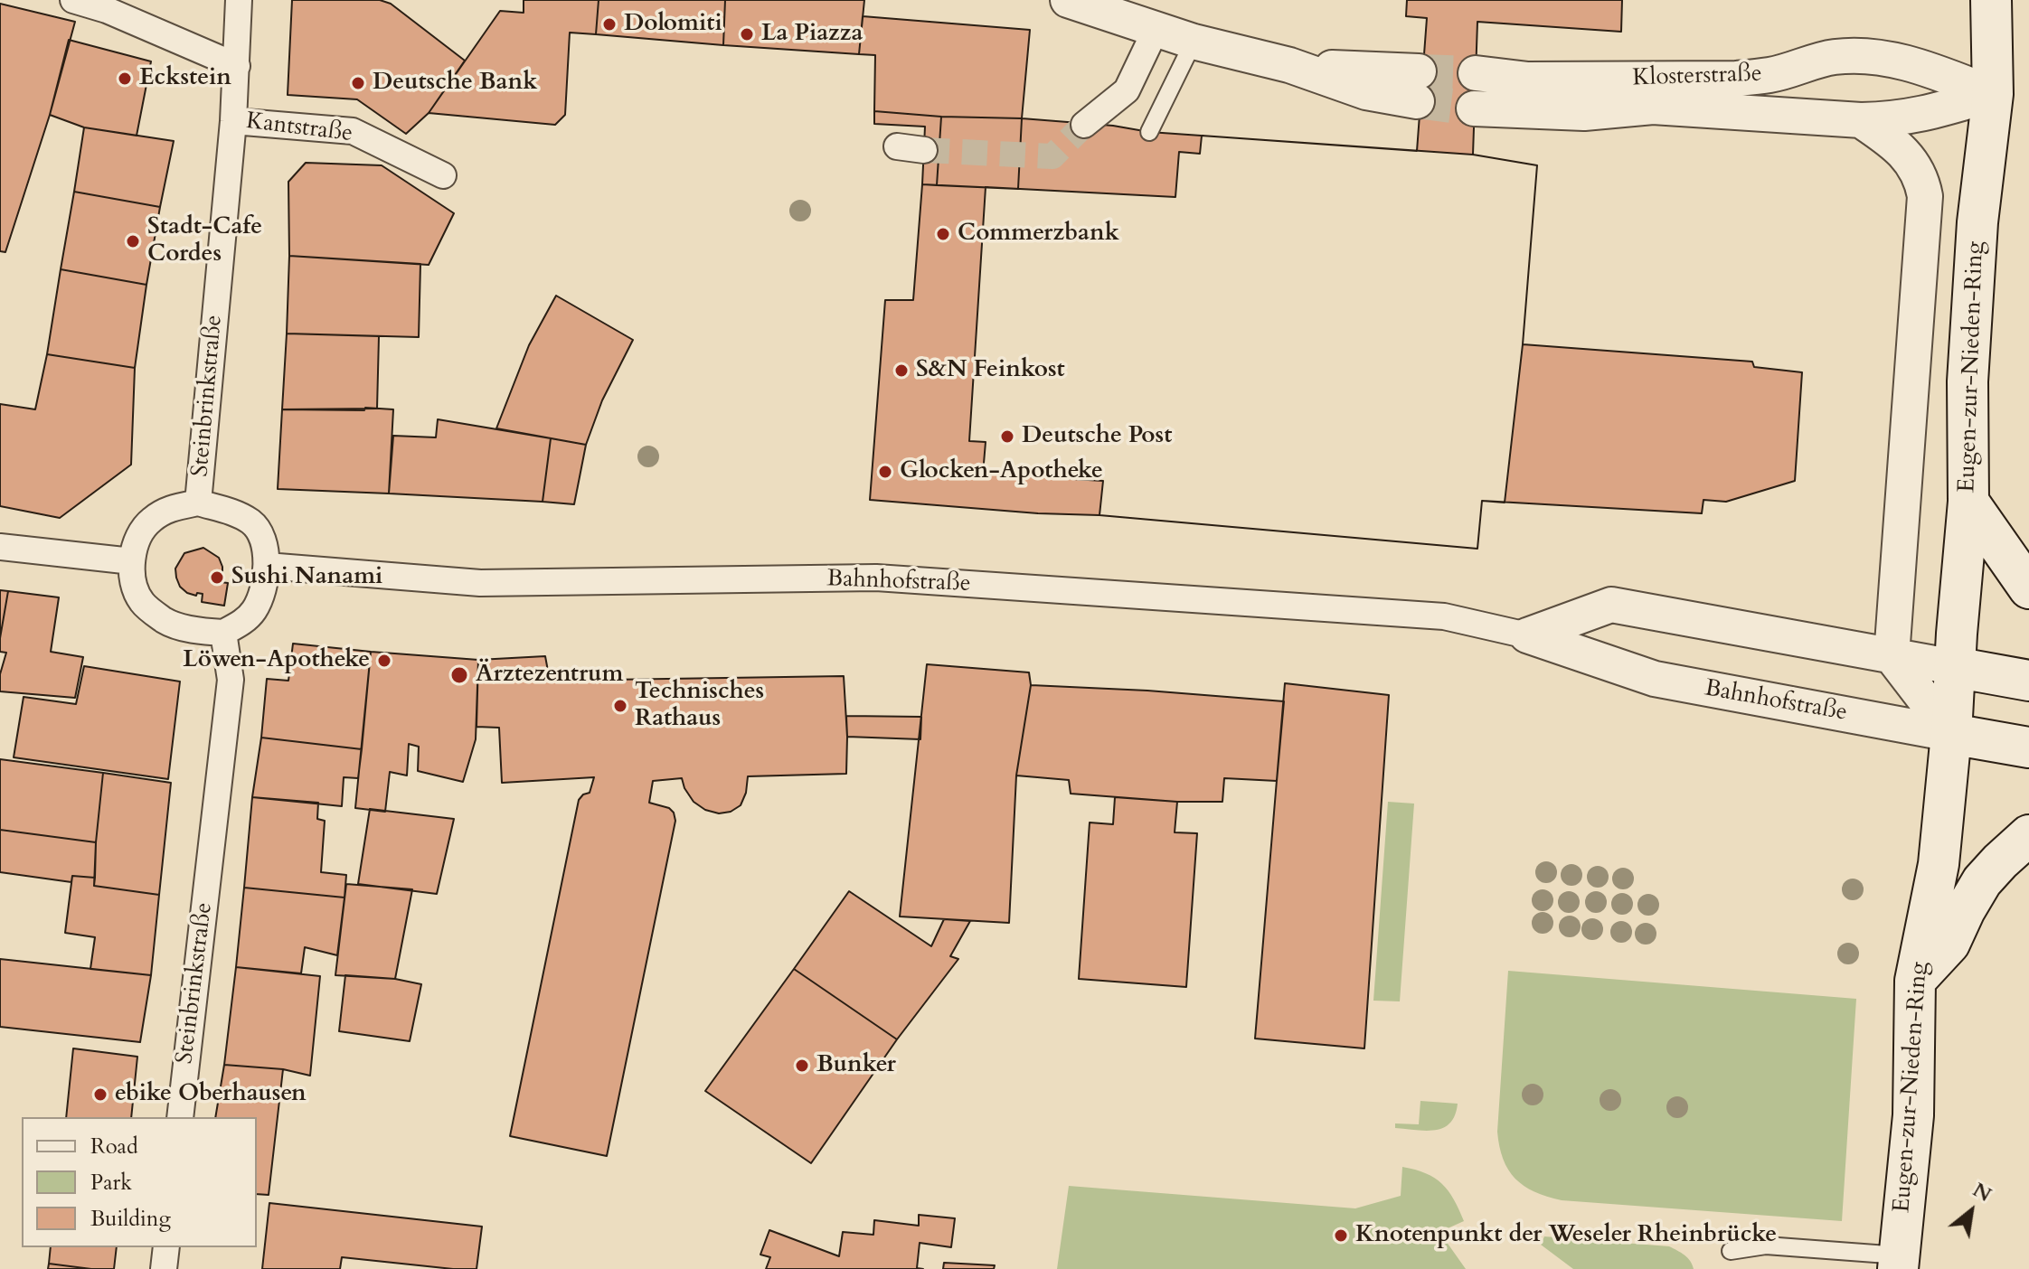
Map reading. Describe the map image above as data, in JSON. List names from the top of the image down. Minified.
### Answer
{"streets":{"main road":["Eugen-zur-Nieden-Ring","Bahnhofstraße"],"street":["Klosterstraße","Kantstraße","Steinbrinkstraße"]},"crossings":[["Klosterstraße","Eugen-zur-Nieden-Ring"],["Kantstraße","Steinbrinkstraße"],["Eugen-zur-Nieden-Ring","Bahnhofstraße"],["Steinbrinkstraße","Bahnhofstraße"]],"places":["Dolomiti","La Piazza","Eckstein","Deutsche Bank","Commerzbank","Stadt-Cafe Cordes","S&N Feinkost","Deutsche Post","Glocken-Apotheke","Sushi Nanami","Löwen-Apotheke","Ärztezentrum","Technisches Rathaus","Bunker","ebike Oberhausen","Knotenpunkt der Weseler Rheinbrücke"],"legend":["Road","Park","Building"],"north":"top right"}
